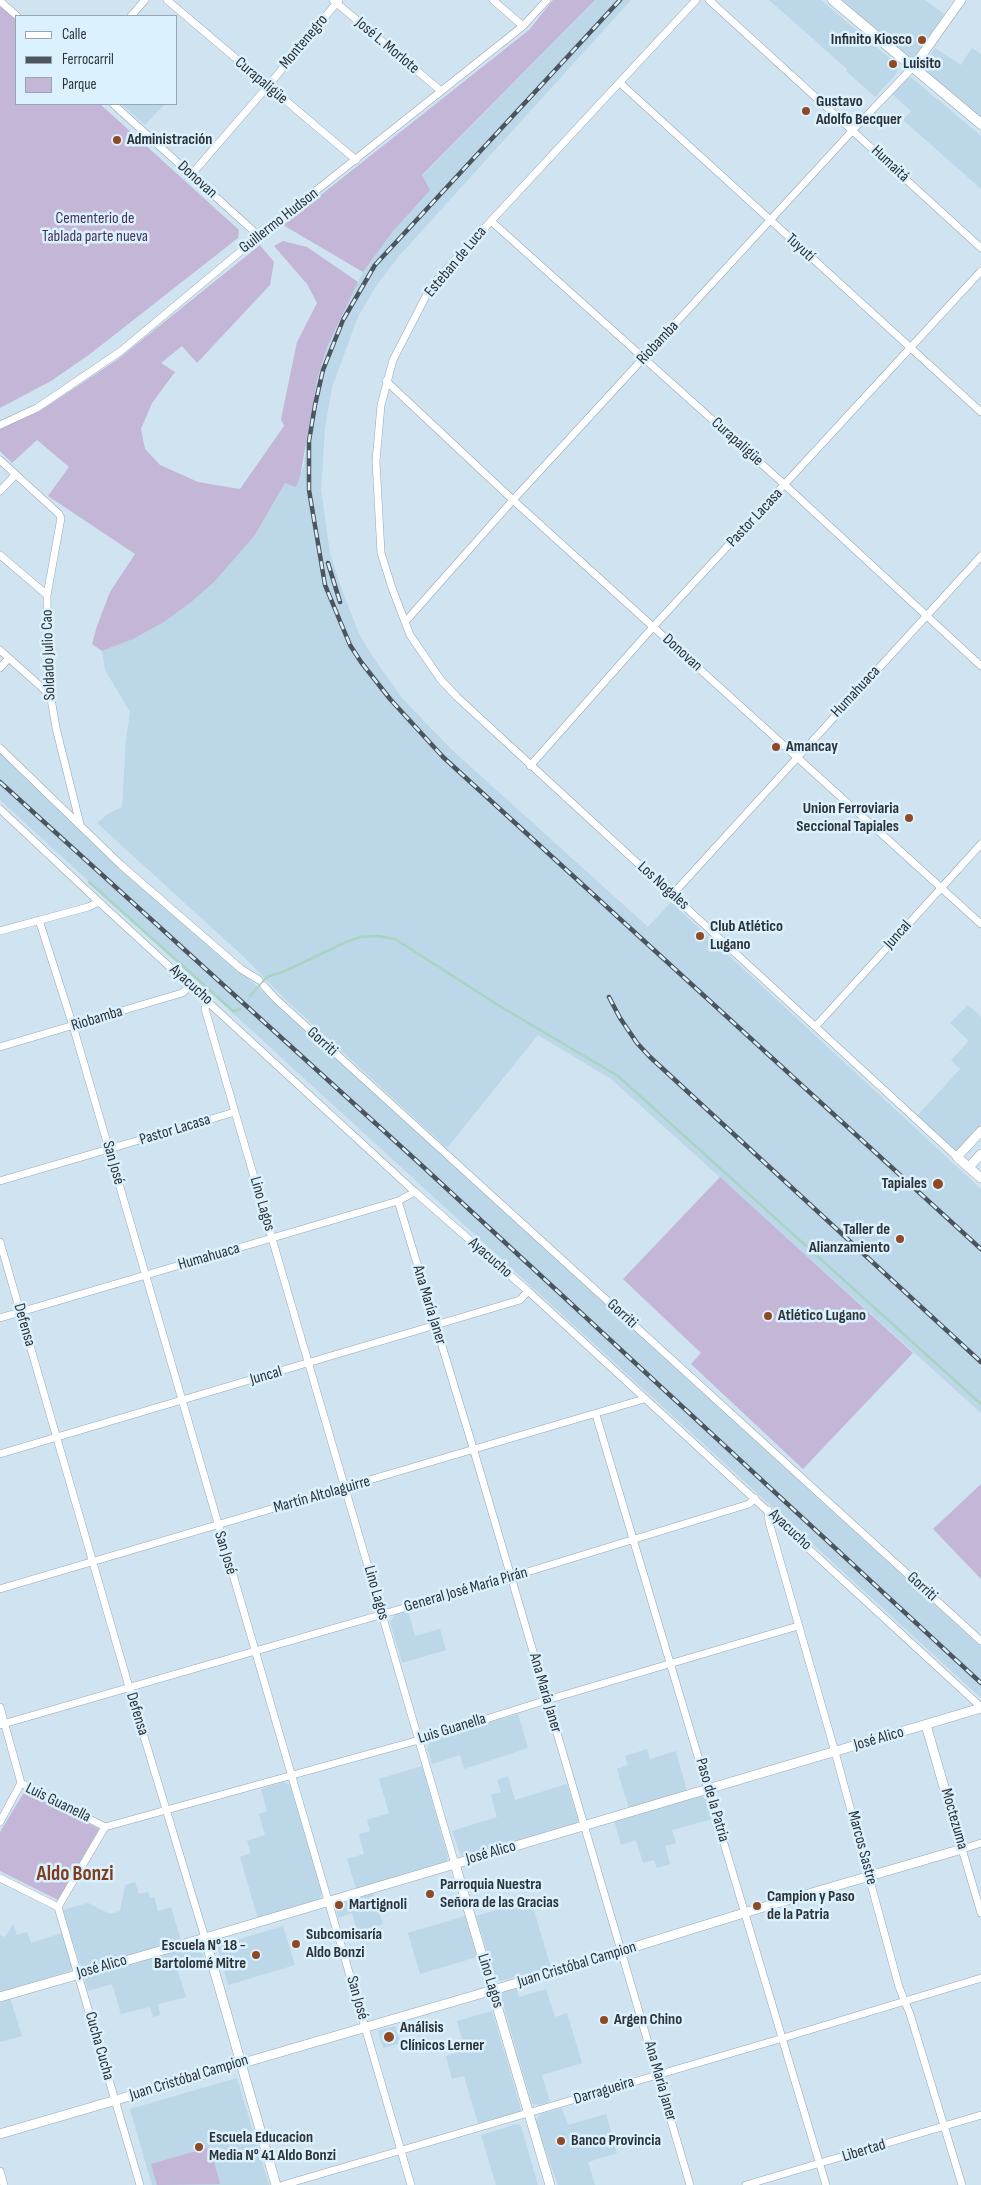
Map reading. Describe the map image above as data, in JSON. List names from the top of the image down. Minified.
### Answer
{"streets":{"street":["Montenegro","José L. Morlote","Curapaligüe","Humaitá","Donovan","Guillermo Hudson","Tuyutí","Esteban de Luca","Riobamba","Pastor Lacasa","Soldado Julio Cao","Humahuaca","Los Nogales","Juncal","Ayacucho","Gorriti","San José","Lino Lagos","Ana María Janer","Defensa","Martín Altolaguirre","General José María Pirán","Luis Guanella","José Alico","Paso de la Patria","Moctezuma","Marcos Sastre","Juan Cristóbal Campion","Cucha Cucha","Darragueira","Libertad"]},"crossings":[["Montenegro","José L. Morlote"],["Montenegro","Curapaligüe"],["Montenegro","Donovan"],["José L. Morlote","Guillermo Hudson"],["Curapaligüe","Guillermo Hudson"],["Curapaligüe","Esteban de Luca"],["Curapaligüe","Riobamba"],["Curapaligüe","Pastor Lacasa"],["Curapaligüe","Humahuaca"],["Humaitá","Riobamba"],["Donovan","Guillermo Hudson"],["Donovan","Esteban de Luca"],["Donovan","Riobamba"],["Donovan","Pastor Lacasa"],["Donovan","Humahuaca"],["Donovan","Juncal"],["Tuyutí","Esteban de Luca"],["Tuyutí","Riobamba"],["Tuyutí","Pastor Lacasa"],["Esteban de Luca","Riobamba"],["Esteban de Luca","Los Nogales"],["Riobamba","Los Nogales"],["Riobamba","Ayacucho"],["Riobamba","San José"],["Pastor Lacasa","Los Nogales"],["Pastor Lacasa","San José"],["Pastor Lacasa","Lino Lagos"],["Humahuaca","Los Nogales"],["Humahuaca","Ayacucho"],["Humahuaca","San José"],["Humahuaca","Lino Lagos"],["Humahuaca","Ana María Janer"],["Humahuaca","Defensa"],["Los Nogales","Juncal"],["Juncal","Ayacucho"],["Juncal","San José"],["Juncal","Lino Lagos"],["Juncal","Ana María Janer"],["Juncal","Defensa"],["Ayacucho","Lino Lagos"],["Ayacucho","Martín Altolaguirre"],["Ayacucho","General José María Pirán"],["Ayacucho","José Alico"],["Ayacucho","Marcos Sastre"],["San José","Martín Altolaguirre"],["San José","General José María Pirán"],["San José","Luis Guanella"],["San José","José Alico"],["San José","Juan Cristóbal Campion"],["San José","Darragueira"],["Lino Lagos","Martín Altolaguirre"],["Lino Lagos","General José María Pirán"],["Lino Lagos","Luis Guanella"],["Lino Lagos","José Alico"],["Lino Lagos","Juan Cristóbal Campion"],["Lino Lagos","Darragueira"],["Ana María Janer","Martín Altolaguirre"],["Ana María Janer","General José María Pirán"],["Ana María Janer","Luis Guanella"],["Ana María Janer","José Alico"],["Ana María Janer","Juan Cristóbal Campion"],["Ana María Janer","Darragueira"],["Defensa","Martín Altolaguirre"],["Defensa","General José María Pirán"],["Defensa","Luis Guanella"],["Defensa","José Alico"],["Defensa","Juan Cristóbal Campion"],["Martín Altolaguirre","Paso de la Patria"],["General José María Pirán","Paso de la Patria"],["Luis Guanella","Paso de la Patria"],["Luis Guanella","Marcos Sastre"],["Luis Guanella","Cucha Cucha"],["José Alico","Paso de la Patria"],["José Alico","Moctezuma"],["José Alico","Marcos Sastre"],["José Alico","Cucha Cucha"],["Paso de la Patria","Juan Cristóbal Campion"],["Paso de la Patria","Darragueira"],["Paso de la Patria","Libertad"],["Moctezuma","Juan Cristóbal Campion"],["Marcos Sastre","Juan Cristóbal Campion"],["Marcos Sastre","Darragueira"],["Marcos Sastre","Libertad"],["Juan Cristóbal Campion","Cucha Cucha"]],"districts":["Aldo Bonzi"],"parks":["Cementerio de Tablada parte nueva"],"places":["Infinito Kiosco","Luisito","Gustavo Adolfo Becquer","Administración","Amancay","Union Ferroviaria Seccional Tapiales","Club Atlético Lugano","Tapiales","Taller de Alianzamiento","Atlético Lugano","Parroquia Nuestra Señora de las Gracias","Martignoli","Campion y Paso de la Patria","Subcomisaría Aldo Bonzi","Escuela N° 18 - Bartolomé Mitre","Argen Chino","Análisis Clínicos Lerner","Banco Provincia","Escuela Educacion Media N° 41 Aldo Bonzi"],"legend":["Calle","Ferrocarril","Parque"]}
